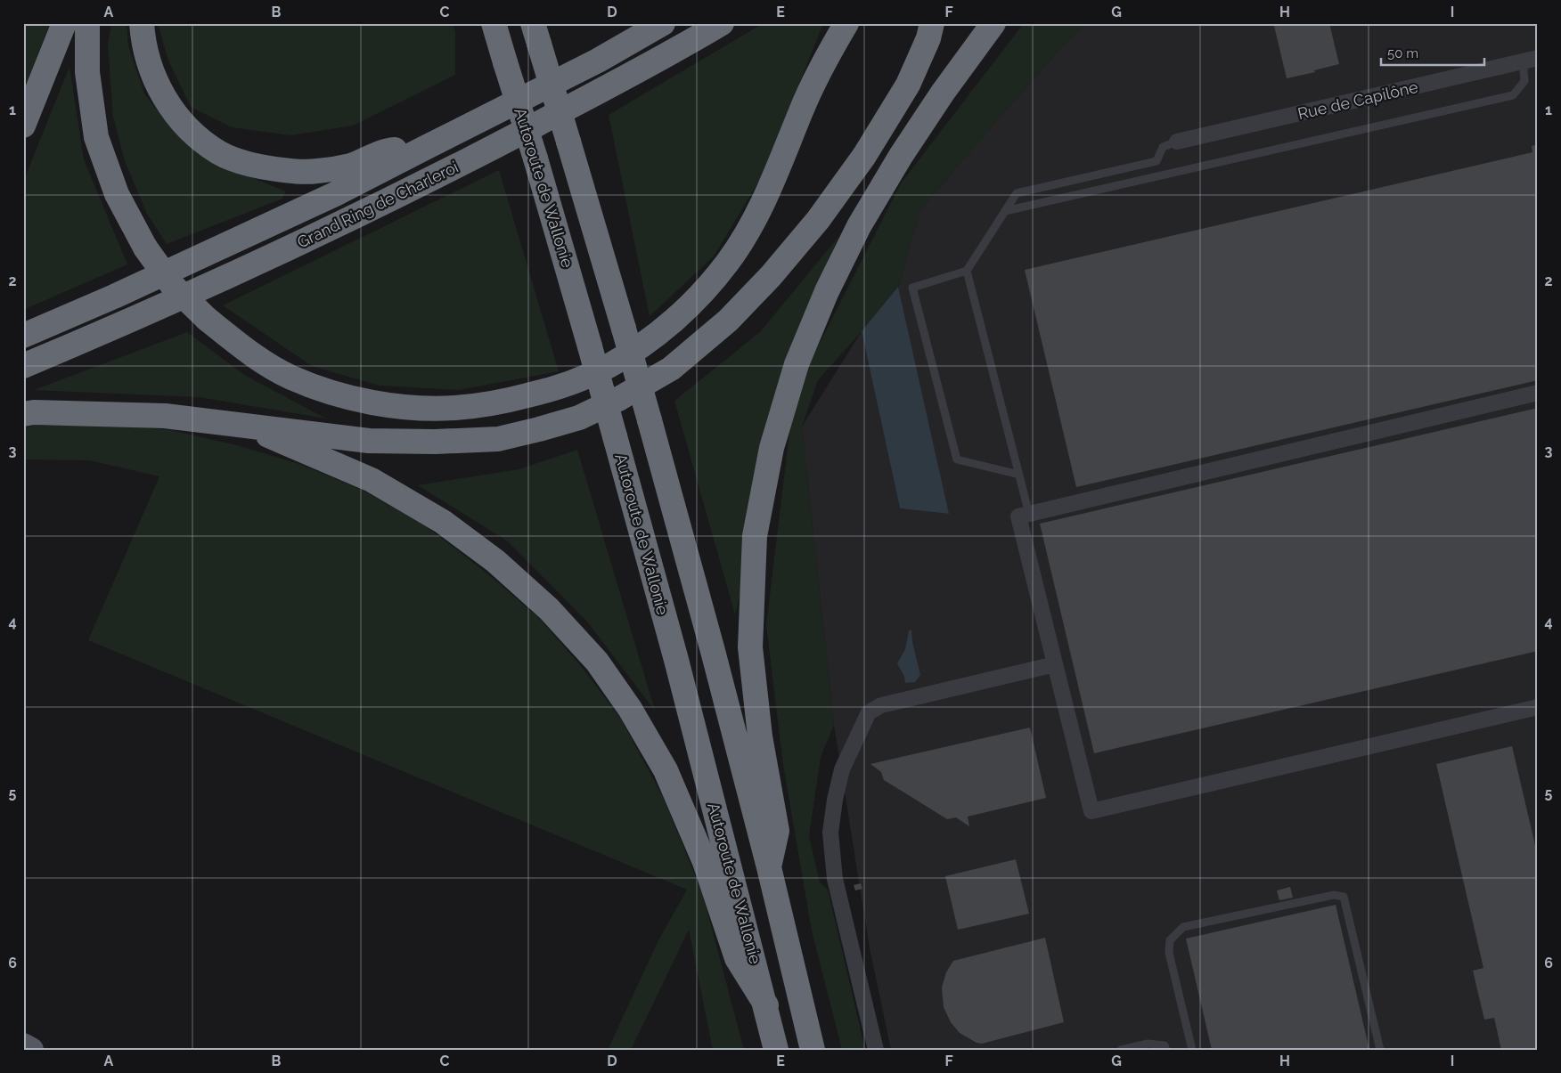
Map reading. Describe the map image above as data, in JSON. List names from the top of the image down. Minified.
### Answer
{"streets":{"highway":["Autoroute de Wallonie","Grand Ring de Charleroi"],"street":["Rue de Capilône"]},"scale_bar":"50 m","grid":{"columns":["A","B","C","D","E","F","G","H","I"],"rows":["1","2","3","4","5","6"]}}
